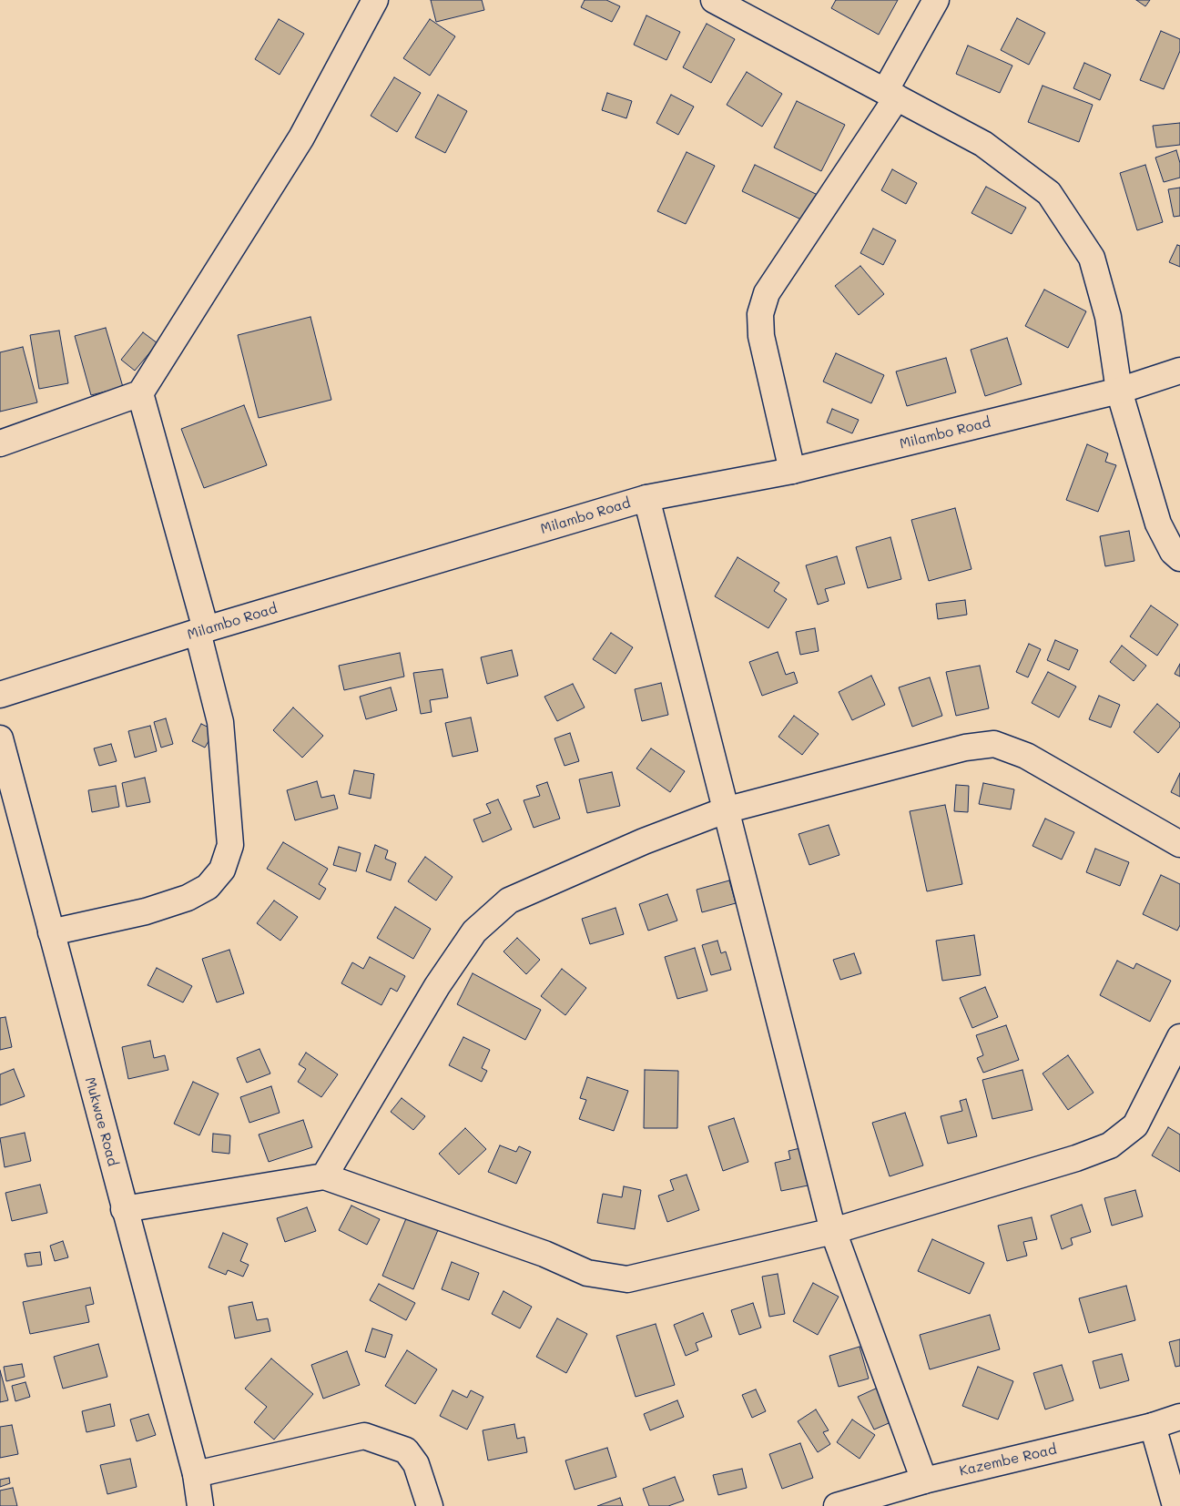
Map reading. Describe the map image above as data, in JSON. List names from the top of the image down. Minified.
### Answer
{"streets":{"street":["Milambo Road","Mukwae Road","Kazembe Road"]}}
